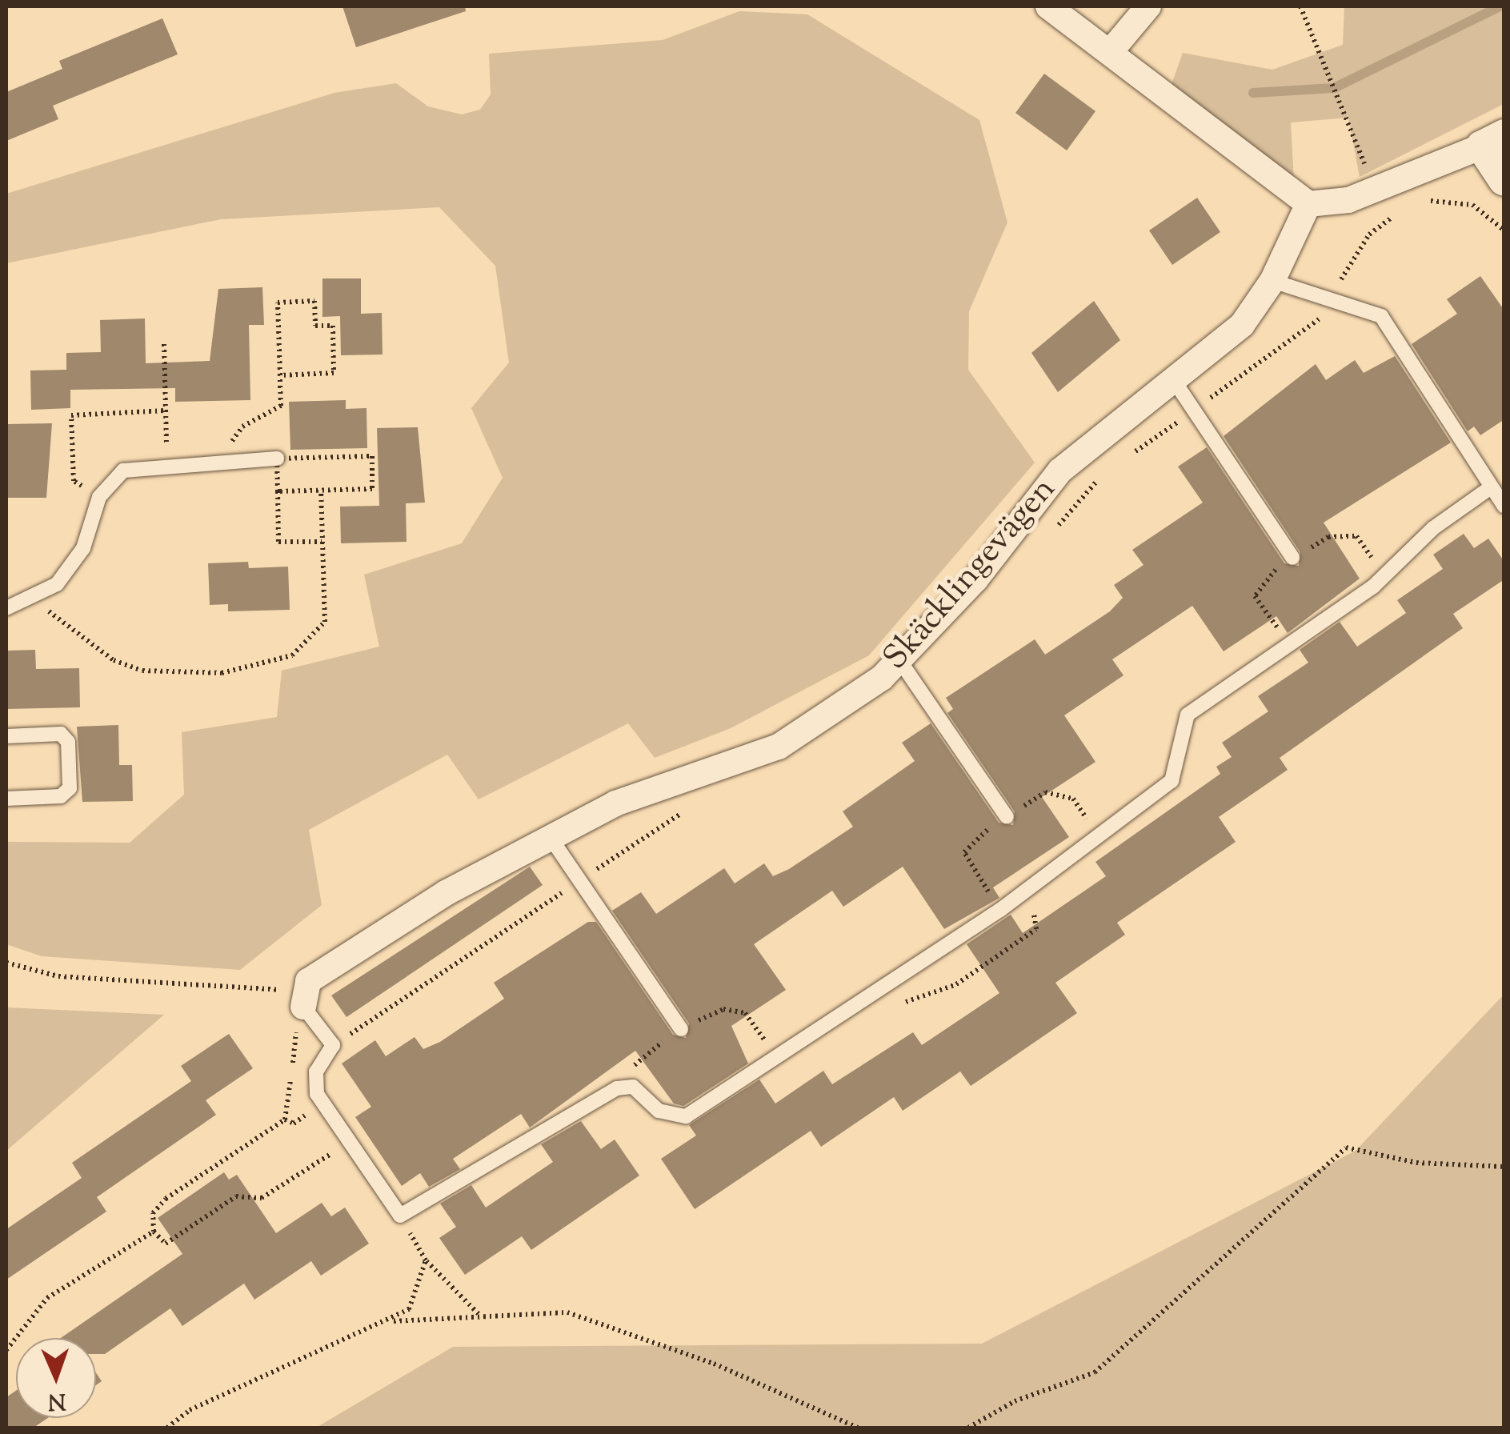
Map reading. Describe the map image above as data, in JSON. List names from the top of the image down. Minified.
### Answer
{"streets":{"street":["Skäcklingevägen"]},"north":"bottom"}
